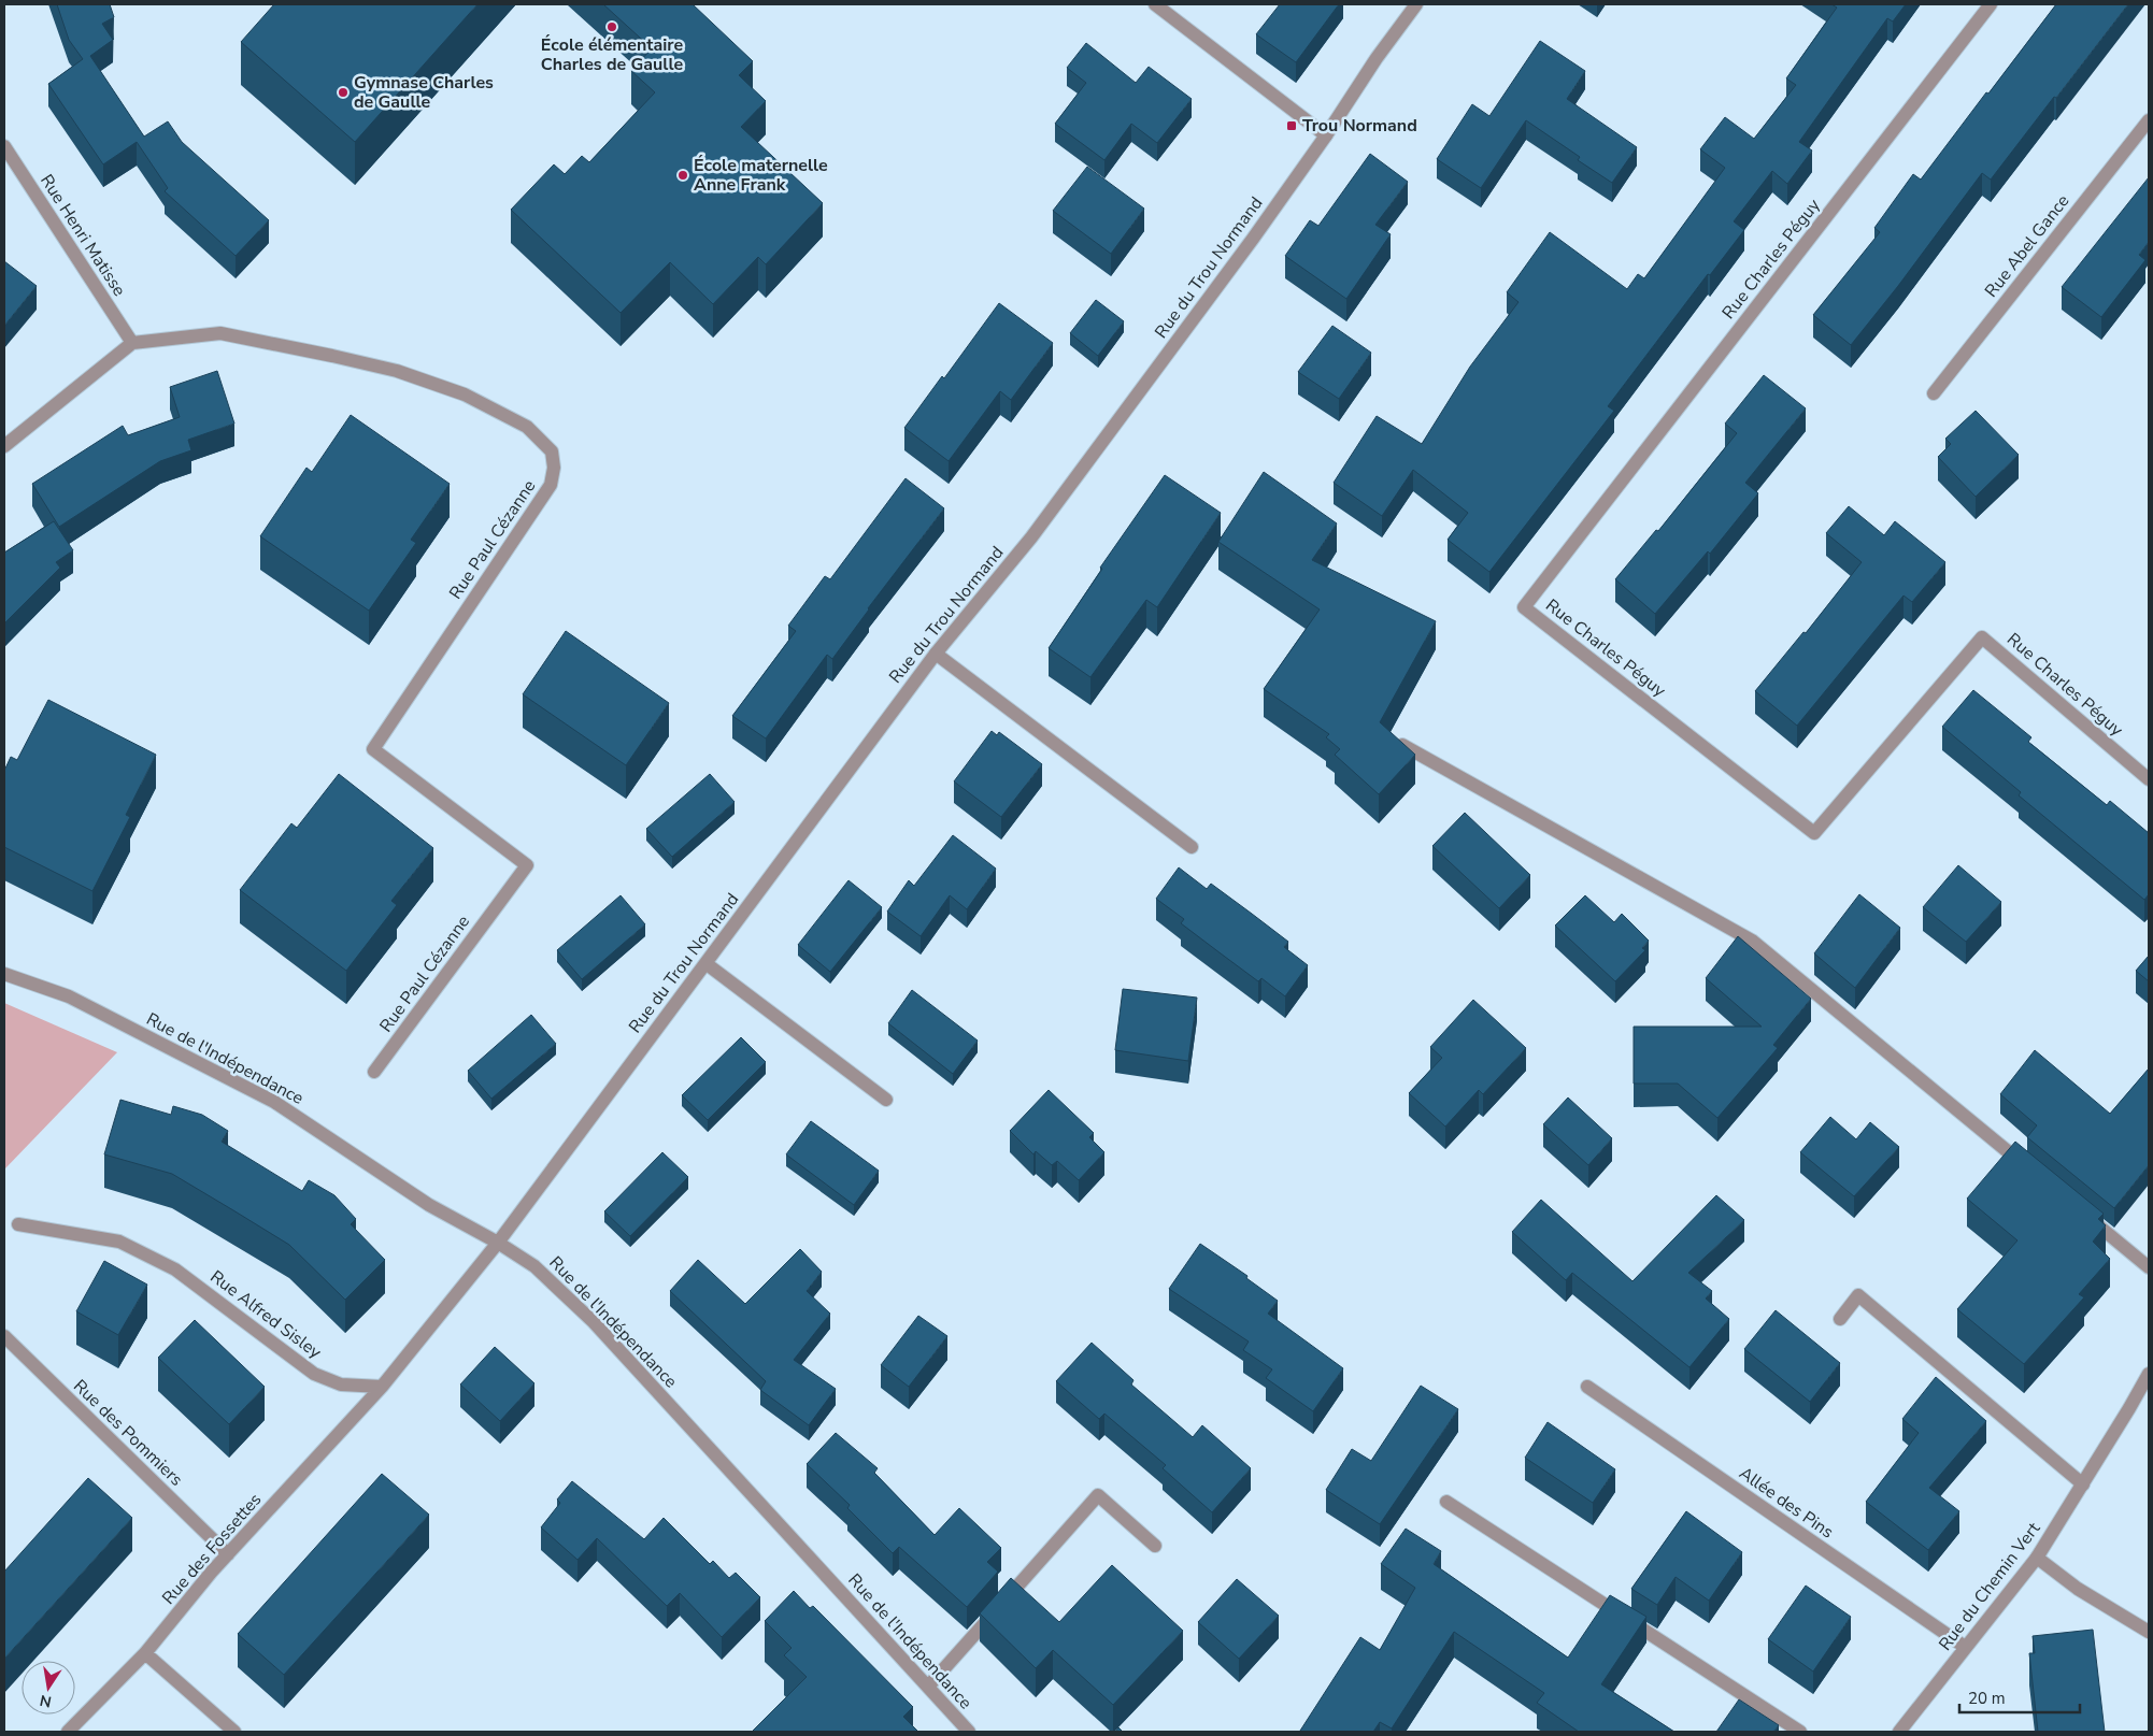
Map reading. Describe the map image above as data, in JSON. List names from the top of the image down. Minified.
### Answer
{"streets":{"street":["Rue Henri Matisse","Rue Abel Gance","Rue Charles Péguy","Rue du Trou Normand","Rue Paul Cézanne","Rue de l'Indépendance","Rue Alfred Sisley","Rue des Pommiers","Allée des Pins","Rue des Fossettes","Rue du Chemin Vert"]},"crossings":[["Rue Henri Matisse","Rue Paul Cézanne"],["Rue du Trou Normand","Rue de l'Indépendance"],["Rue Alfred Sisley","Rue des Fossettes"],["Rue des Pommiers","Rue des Fossettes"],["Allée des Pins","Rue du Chemin Vert"]],"places":{"other":["École élémentaire Charles de Gaulle","Gymnase Charles de Gaulle","École maternelle Anne Frank"],"transit":["Trou Normand"]},"scale_bar":"20 m","north":"bottom"}
